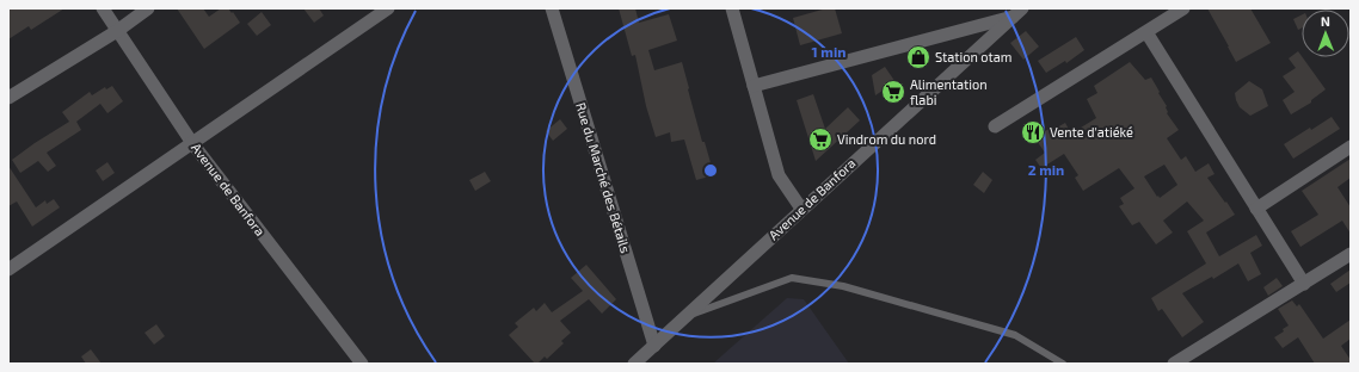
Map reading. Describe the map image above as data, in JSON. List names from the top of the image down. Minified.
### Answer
{"streets":{"street":["Rue du Marché des Bétails","Avenue de Banfora"]},"crossings":[["Rue du Marché des Bétails","Avenue de Banfora"]],"places":{"shop":["Station otam"],"supermarket":["Alimentation flabi","Vindrom du nord"],"restaurant":["Vente d'atiéké"]},"north":"top","rings":["1 min","2 min"]}
